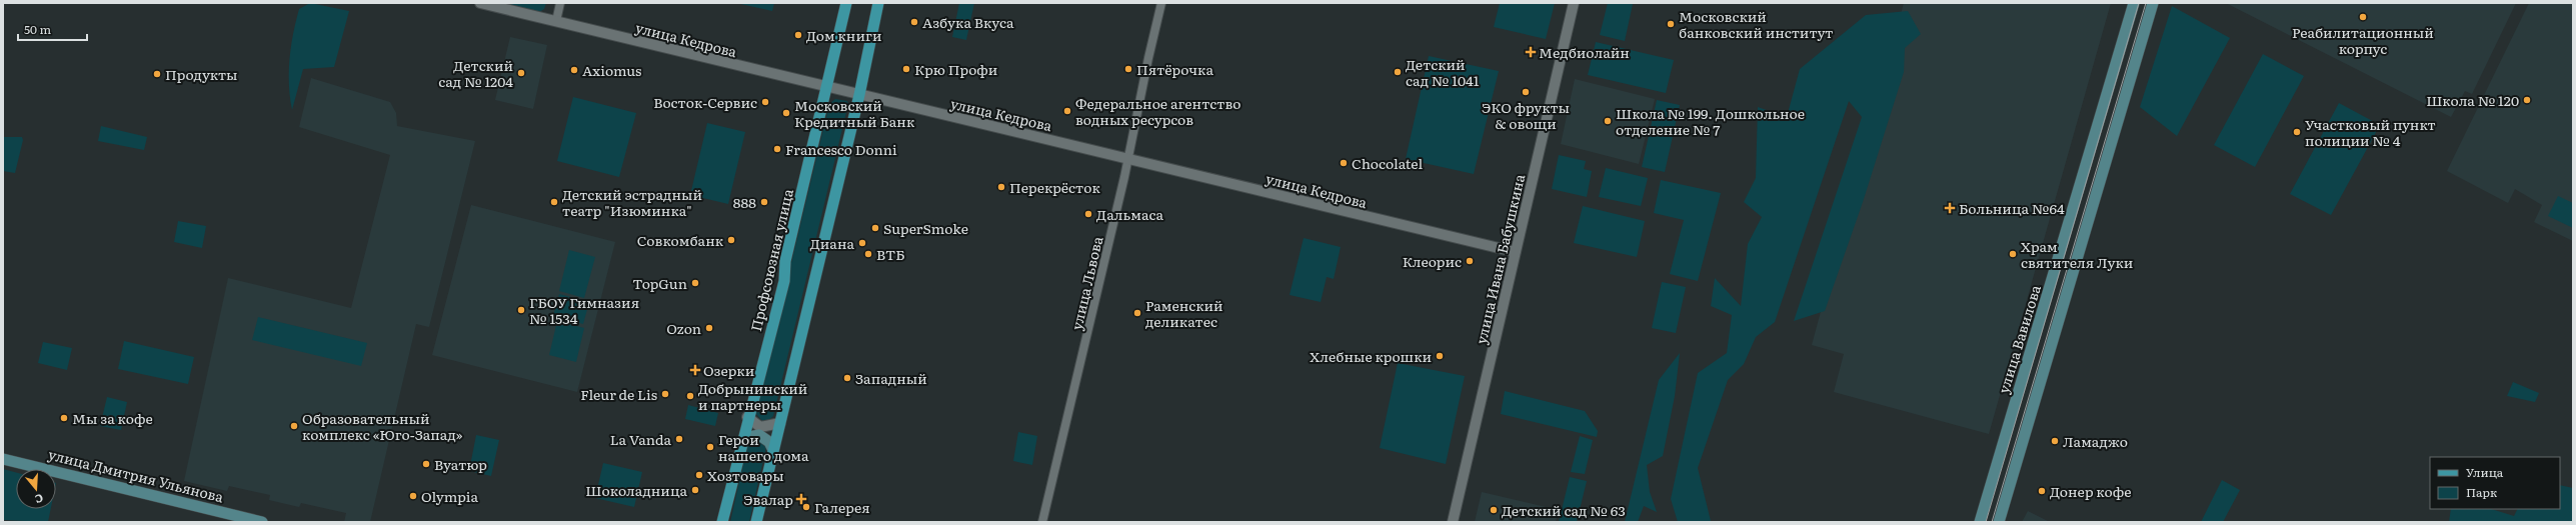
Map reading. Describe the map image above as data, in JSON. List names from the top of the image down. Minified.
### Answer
{"streets":{"main road":["Профсоюзная улица","улица Вавилова","улица Дмитрия Ульянова"],"street":["улица Кедрова","улица Ивана Бабушкина","улица Львова"]},"crossings":[["улица Кедрова","улица Ивана Бабушкина"],["улица Кедрова","Профсоюзная улица"],["улица Кедрова","улица Львова"]],"places":{"other":["Реабилитационный корпус","Азбука Вкуса","Московский банковский институт","Дом книги","Крю Профи","Пятёрочка","Axiomus","Детский сад № 1041","Детский сад № 1204","Продукты","ЭКО фрукты & овощи","Школа № 120","Восток-Сервис","Федеральное агентство водных ресурсов","Московский Кредитный Банк","Школа № 199. Дошкольное отделение № 7","Участковый пункт полиции № 4","Francesco Donni","Chocolatel","Перекрёсток","Детский эстрадный театр \"Изюминка\"","888","Дальмаса","SuperSmoke","Совкомбанк","Диана","ВТБ","Храм святителя Луки","Клеорис","TopGun","ГБОУ Гимназия № 1534","Раменский деликатес","Ozon","Хлебные крошки","Западный","Fleur de Lis","Добрынинский и партнеры","Мы за кофе","Образовательный комплекс «Юго-Запад»","La Vanda","Ламаджо","Герои нашего дома","Вуатюр","Хозтовары","Шоколадница","Донер кофе","Olympia","Галерея","Детский сад № 63"],"health":["Медбиолайн","Больница №64","Озерки","Эвалар"]},"legend":["Улица","Парк"],"scale_bar":"50 m","north":"bottom"}
